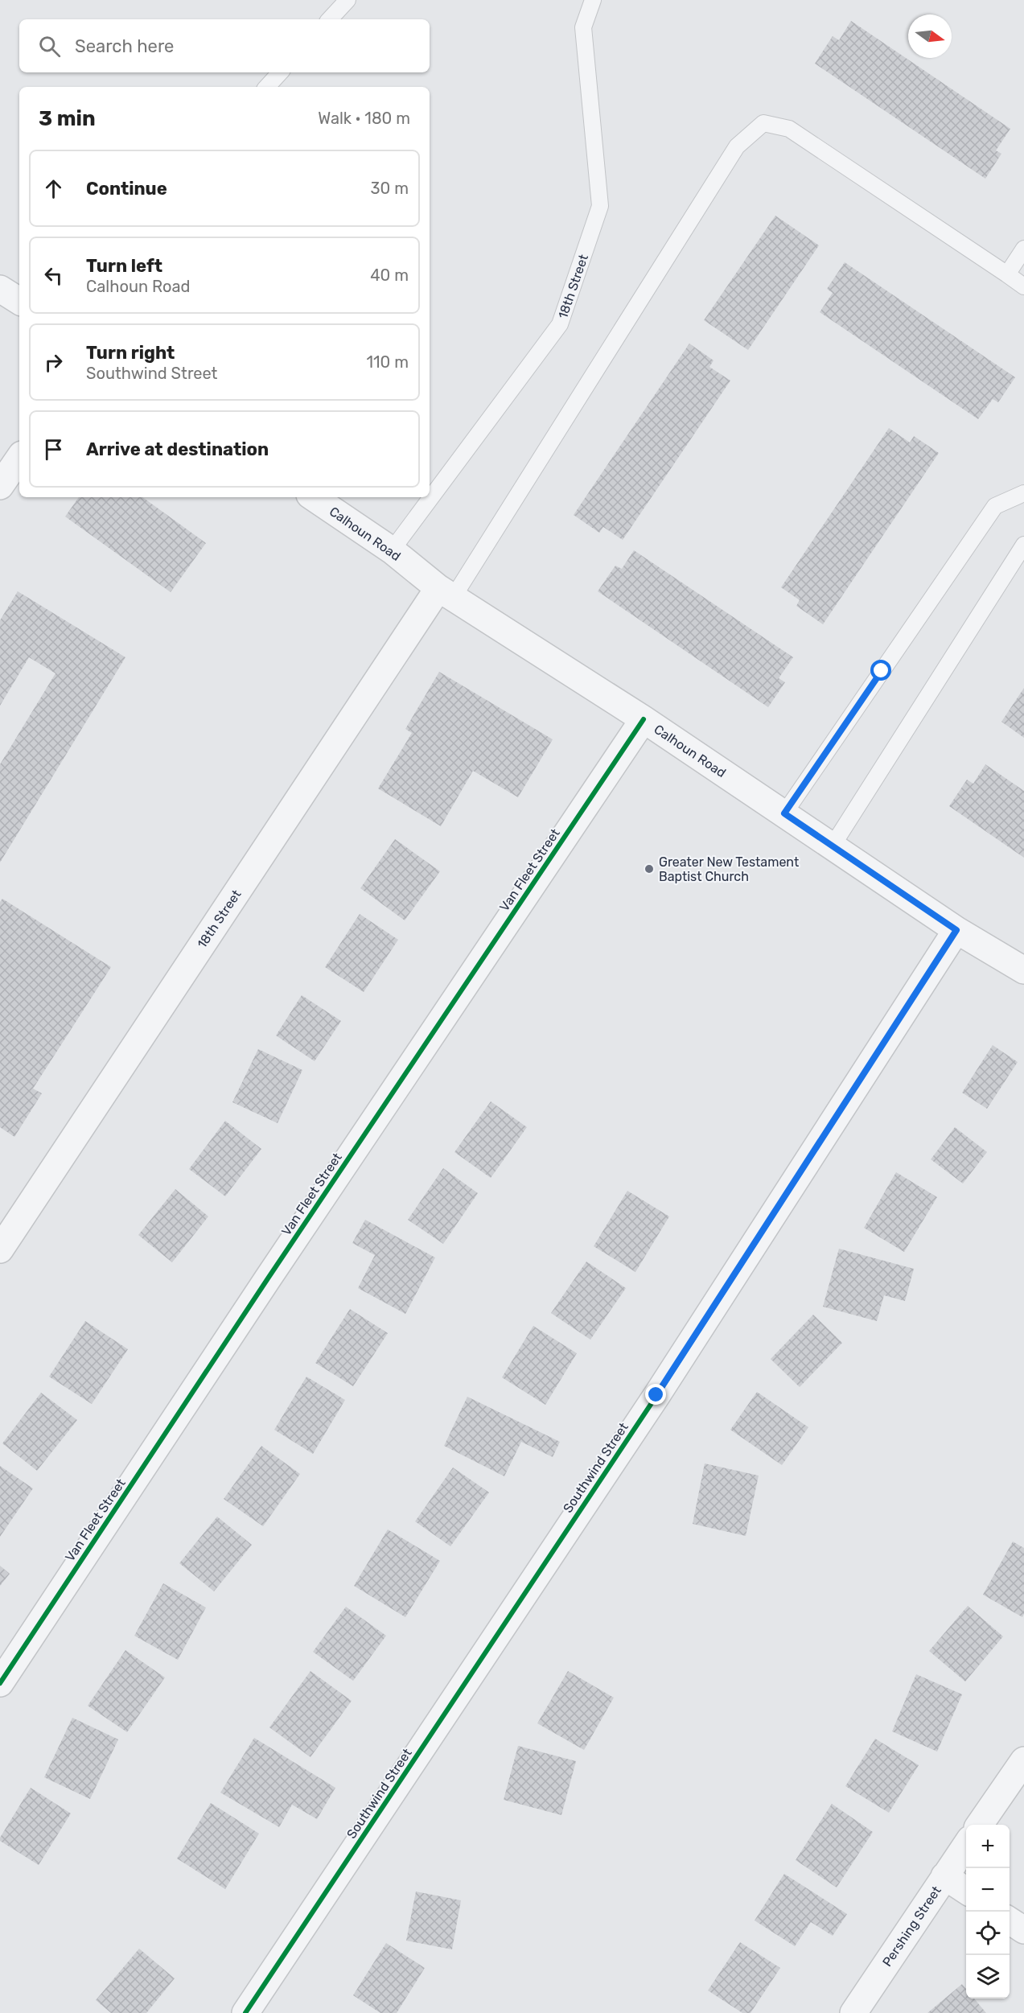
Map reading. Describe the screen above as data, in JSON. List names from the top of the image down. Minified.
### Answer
{"streets":{"street":["18th Street","Calhoun Road","Van Fleet Street","Southwind Street","Pershing Street"]},"crossings":[["18th Street","Calhoun Road"],["Calhoun Road","Van Fleet Street"],["Calhoun Road","Southwind Street"]],"places":["Greater New Testament Baptist Church"],"north":"right","page":{"search":"Search here","heading":["3 min","Walk · 180 m"],"list":[["Continue","30 m"],["Turn left","Calhoun Road","40 m"],["Turn right","Southwind Street","110 m"],"Arrive at destination"],"map_buttons":["+","−"]}}
